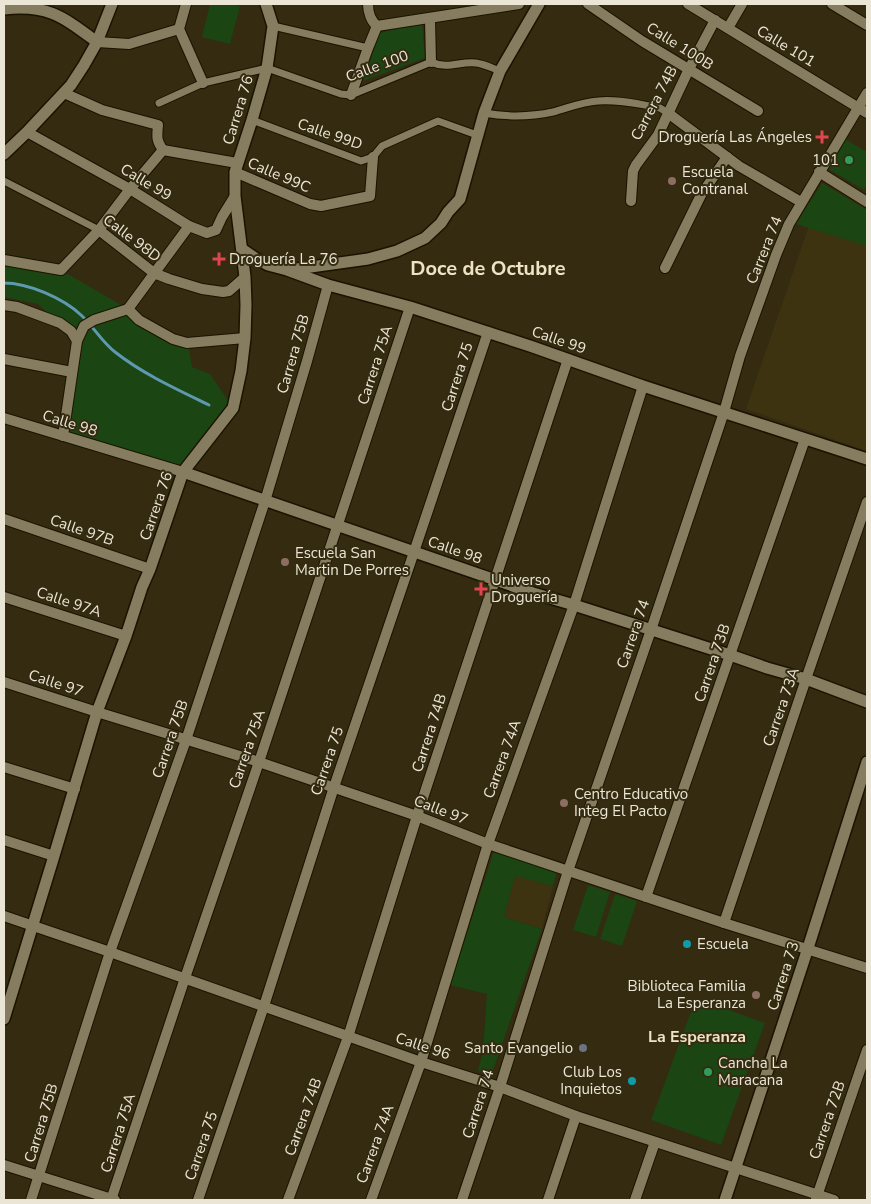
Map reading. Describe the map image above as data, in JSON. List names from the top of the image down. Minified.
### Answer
{"streets":{"street":["Calle 100B","Calle 101","Calle 100","Carrera 74B","Carrera 76","Calle 99D","Calle 99C","Calle 99","Calle 98D","Carrera 74","Carrera 75B","Carrera 75A","Carrera 75","Calle 98","Calle 97B","Calle 97A","Carrera 73B","Calle 97","Carrera 73A","Carrera 74A","Carrera 73","Calle 96","Carrera 72B"]},"crossings":[["Calle 100B","Carrera 74B"],["Calle 101","Carrera 74B"],["Calle 101","Carrera 74"],["Calle 100","Carrera 76"],["Carrera 74B","Calle 99"],["Carrera 74B","Calle 98"],["Carrera 74B","Calle 97"],["Carrera 74B","Calle 96"],["Carrera 76","Calle 99D"],["Carrera 76","Calle 99C"],["Carrera 76","Calle 99"],["Carrera 76","Calle 98D"],["Carrera 76","Calle 98"],["Carrera 76","Calle 97B"],["Carrera 76","Calle 97A"],["Carrera 76","Calle 97"],["Carrera 76","Calle 96"],["Calle 99D","Calle 99C"],["Calle 99","Carrera 74"],["Calle 99","Carrera 75B"],["Calle 99","Carrera 75A"],["Calle 99","Carrera 75"],["Calle 99","Carrera 73B"],["Calle 99","Carrera 74A"],["Carrera 74","Calle 98"],["Carrera 74","Calle 97"],["Carrera 74","Calle 96"],["Carrera 75B","Calle 98"],["Carrera 75B","Calle 97"],["Carrera 75B","Calle 96"],["Carrera 75A","Calle 98"],["Carrera 75A","Calle 97"],["Carrera 75A","Calle 96"],["Carrera 75","Calle 98"],["Carrera 75","Calle 97"],["Carrera 75","Calle 96"],["Calle 98","Carrera 73B"],["Calle 98","Carrera 73A"],["Calle 98","Carrera 74A"],["Carrera 73B","Calle 97"],["Calle 97","Carrera 73A"],["Calle 97","Carrera 74A"],["Calle 97","Carrera 73"],["Carrera 74A","Calle 96"],["Carrera 73","Calle 96"],["Calle 96","Carrera 72B"]],"districts":["Doce de Octubre","La Esperanza"],"places":{"health":["Droguería Las Ángeles","Droguería La 76","Universo Droguería"],"other":["101","Escuela Contranal","Escuela San Martin De Porres","Centro Educativo Integ El Pacto","Escuela","Biblioteca Familia La Esperanza","Santo Evangelio","Cancha La Maracana","Club Los Inquietos"]}}
